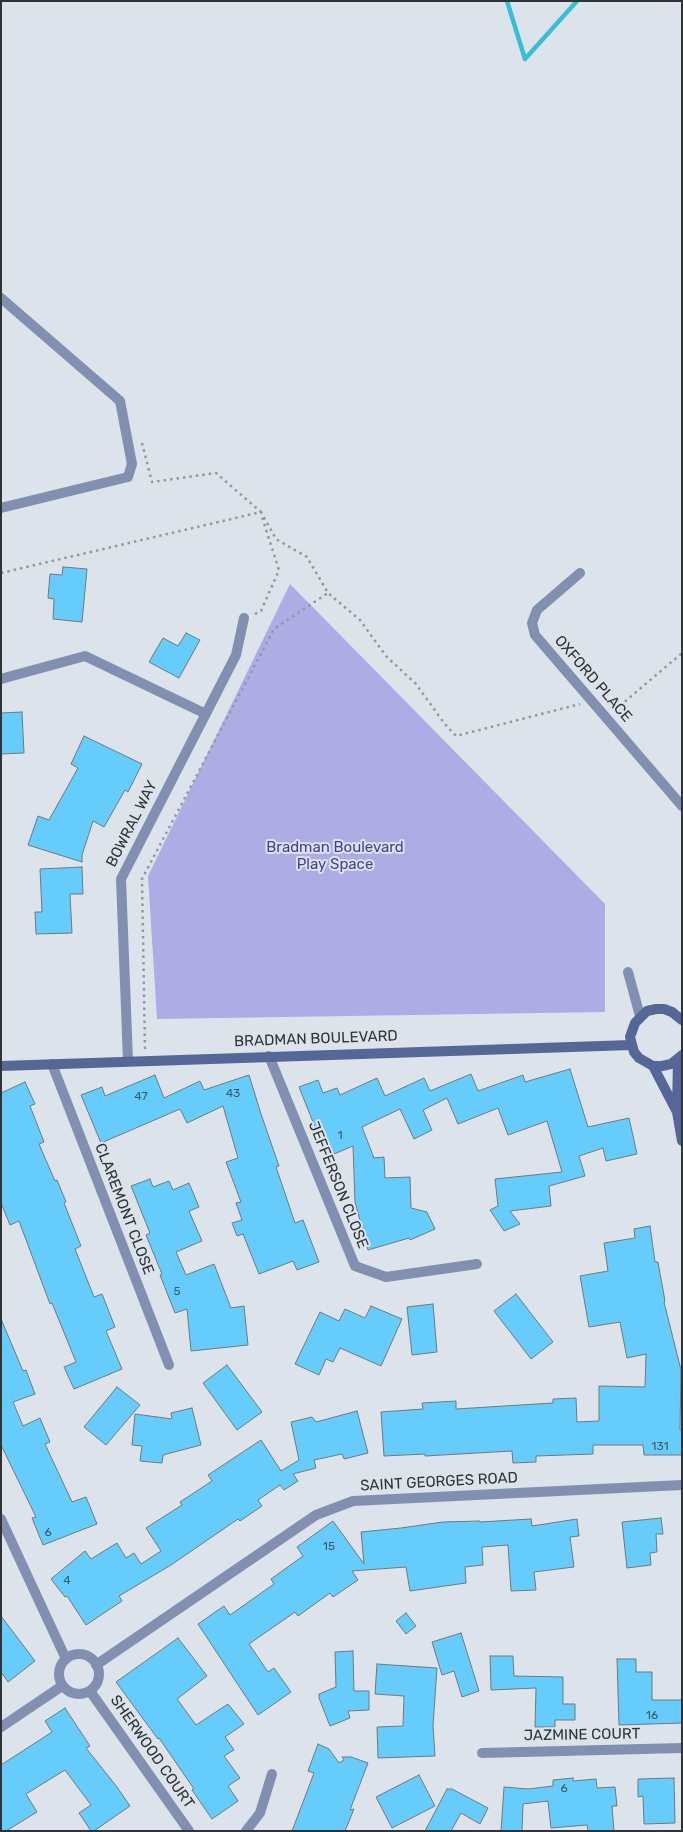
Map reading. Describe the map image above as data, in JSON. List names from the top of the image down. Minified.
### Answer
{"streets":{"street":["OXFORD PLACE","BOWRAL WAY","BRADMAN BOULEVARD","JEFFERSON CLOSE","CLAREMONT CLOSE","SAINT GEORGES ROAD","JAZMINE COURT","SHERWOOD COURT"]},"crossings":[["BOWRAL WAY","BRADMAN BOULEVARD"],["BRADMAN BOULEVARD","JEFFERSON CLOSE"],["BRADMAN BOULEVARD","CLAREMONT CLOSE"],["SAINT GEORGES ROAD","SHERWOOD COURT"]],"parks":["Bradman Boulevard Play Space"],"house_numbers":["43","47","1","5","131","6","15","4","16","6"]}
